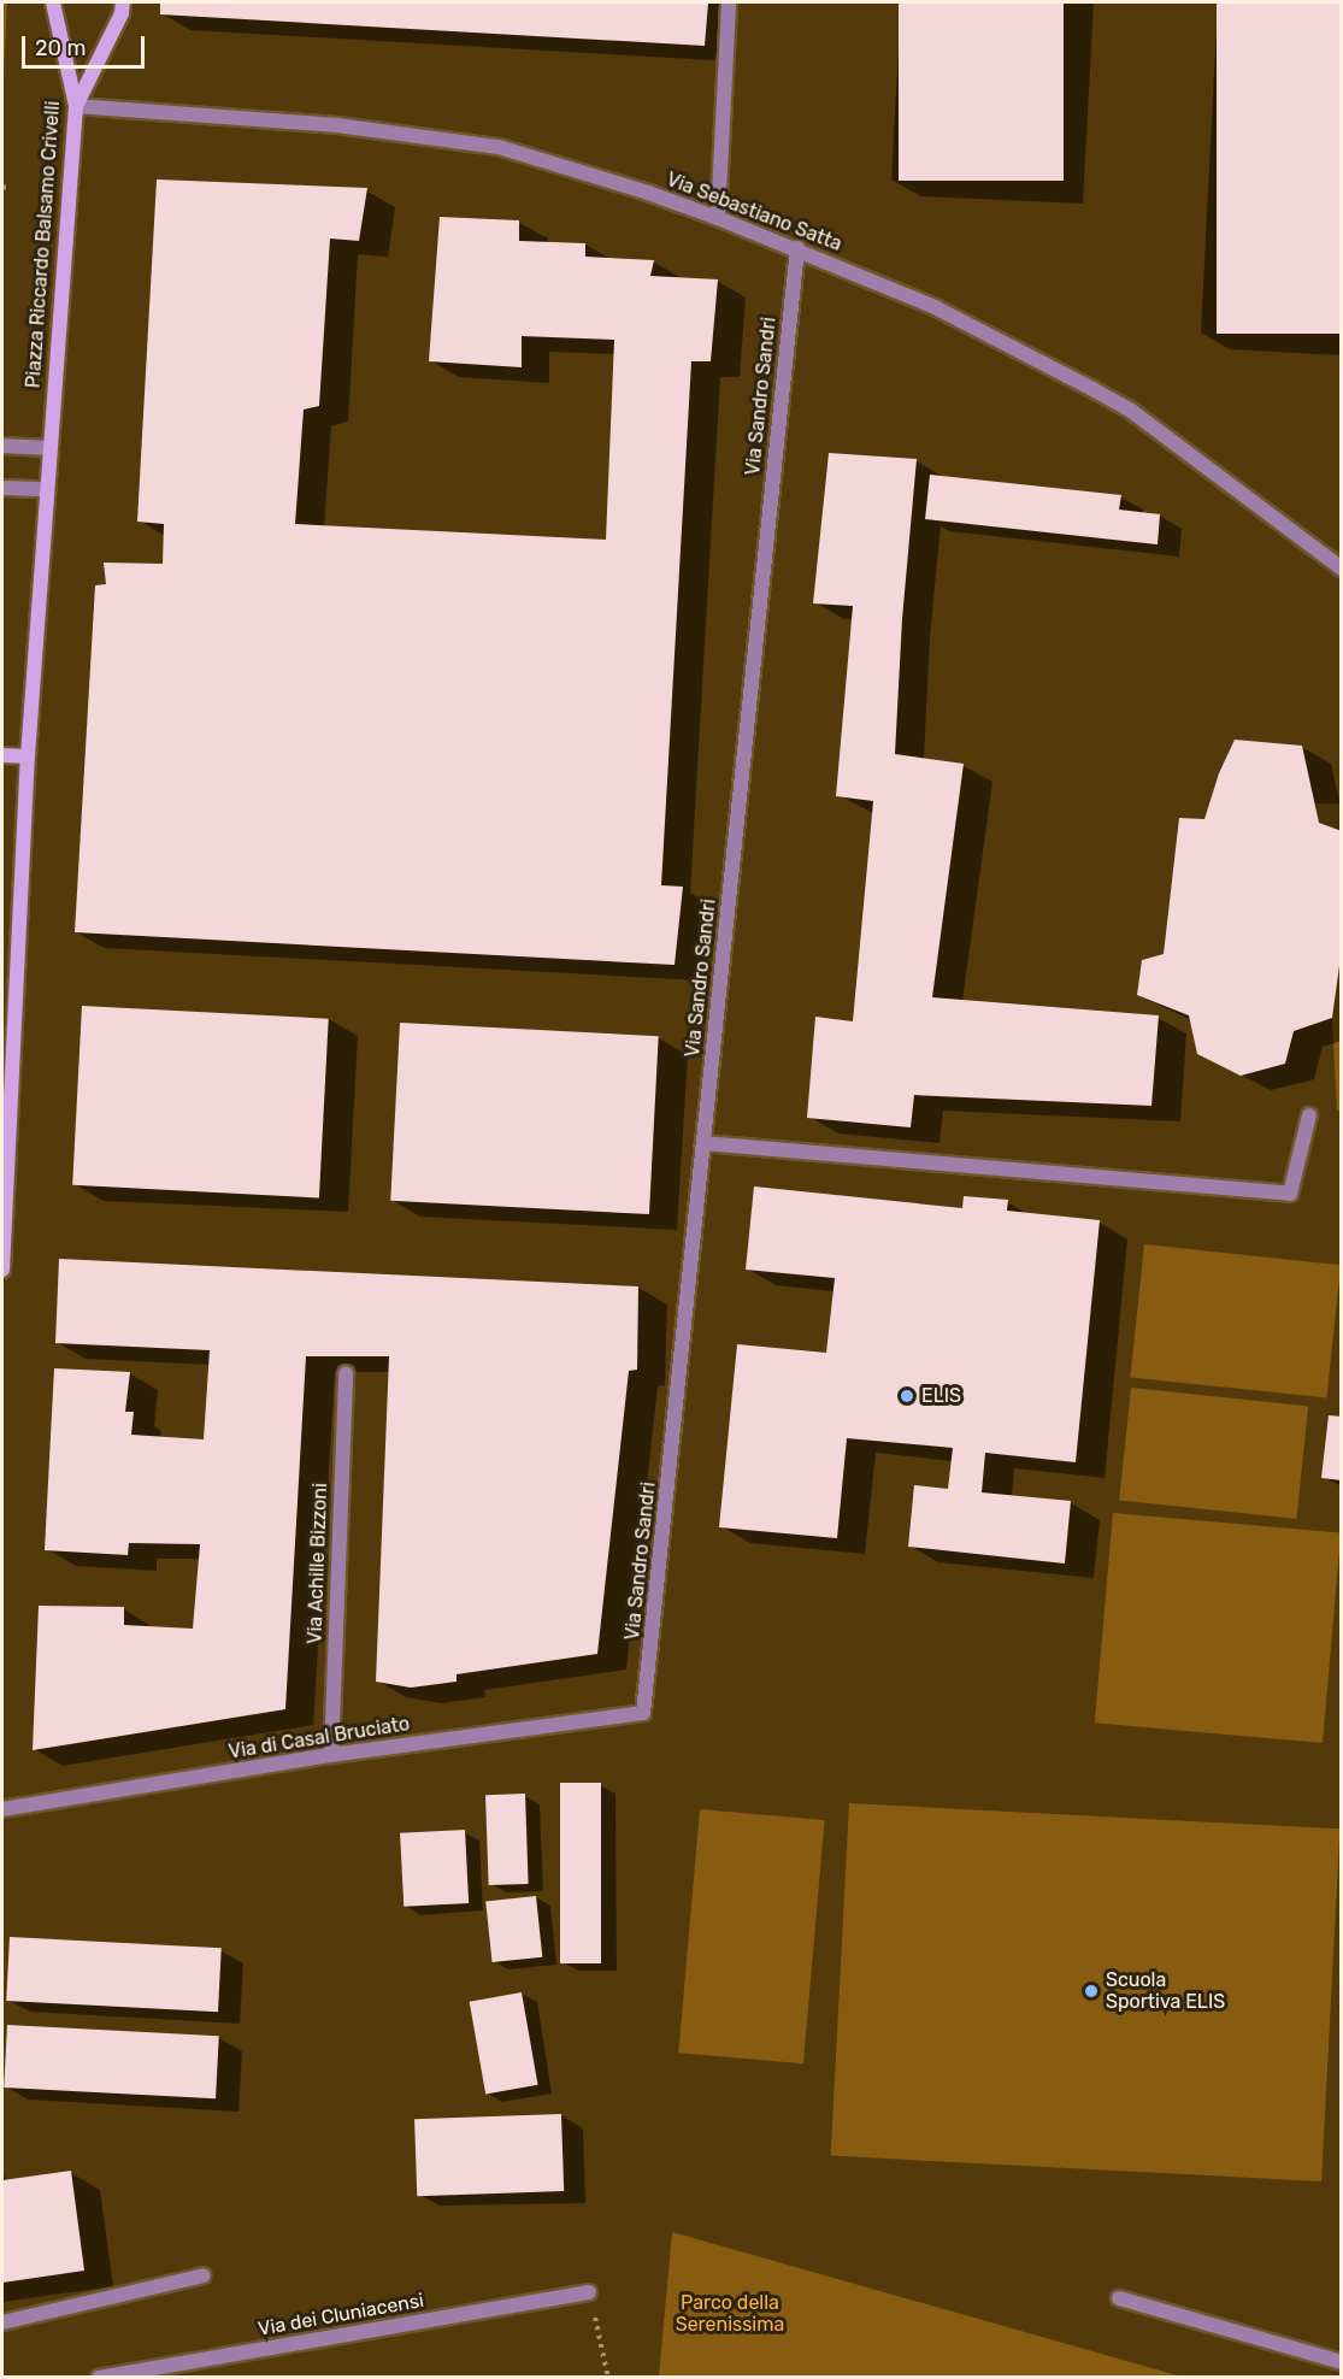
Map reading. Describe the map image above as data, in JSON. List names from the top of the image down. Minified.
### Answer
{"streets":{"street":["Via Sebastiano Satta","Piazza Riccardo Balsamo Crivelli","Via Sandro Sandri","Via Achille Bizzoni","Via di Casal Bruciato","Via dei Cluniacensi"]},"crossings":[["Via Sebastiano Satta","Piazza Riccardo Balsamo Crivelli"],["Via Sebastiano Satta","Via Sandro Sandri"],["Via Sandro Sandri","Via di Casal Bruciato"],["Via Achille Bizzoni","Via di Casal Bruciato"]],"parks":["Parco della Serenissima"],"places":["ELIS","Scuola Sportiva ELIS"],"scale_bar":"20 m"}
